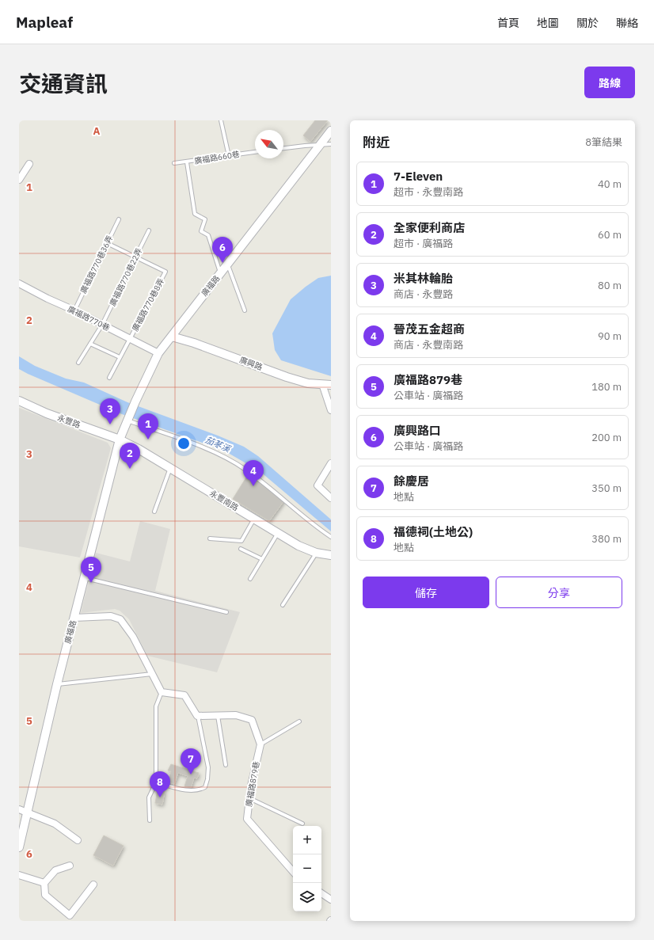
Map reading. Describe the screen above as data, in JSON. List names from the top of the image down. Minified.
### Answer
{"streets":{"street":["廣福路","廣福路770巷","廣興路","永豐路","永豐南路","廣福路879巷"],"lane":["廣福路660巷","廣福路770巷36弄","廣福路770巷22弄","廣福路770巷8弄"]},"crossings":[["廣福路770巷36弄","廣福路770巷"],["廣福路770巷22弄","廣福路770巷8弄"],["廣福路770巷22弄","廣福路770巷"],["廣福路","廣福路770巷"],["廣福路","廣興路"],["廣福路","永豐路"],["廣福路","永豐南路"],["廣福路770巷8弄","廣福路770巷"],["永豐路","永豐南路"]],"water":["茄苳溪"],"north":"top left","page":{"header":"Mapleaf","nav":["首頁","地圖","關於","聯絡"],"title":"交通資訊","buttons":["路線",["儲存","分享"]],"heading":["附近","8筆結果"],"list":[{"mark":"1","name":"7-Eleven","note":"超市 · 永豐南路","value":"40 m"},{"mark":"2","name":"全家便利商店","note":"超市 · 廣福路","value":"60 m"},{"mark":"3","name":"米其林輪胎","note":"商店 · 永豐路","value":"80 m"},{"mark":"4","name":"晉茂五金超商","note":"商店 · 永豐南路","value":"90 m"},{"mark":"5","name":"廣福路879巷","note":"公車站 · 廣福路","value":"180 m"},{"mark":"6","name":"廣興路口","note":"公車站 · 廣福路","value":"200 m"},{"mark":"7","name":"餘慶居","note":"地點","value":"350 m"},{"mark":"8","name":"福德祠(土地公)","note":"地點","value":"380 m"}],"pins":["6","3","1","2","4","5","7","8"],"map_buttons":["+","−"]},"grid":{"columns":["A"],"rows":["1","2","3","4","5","6"]}}
